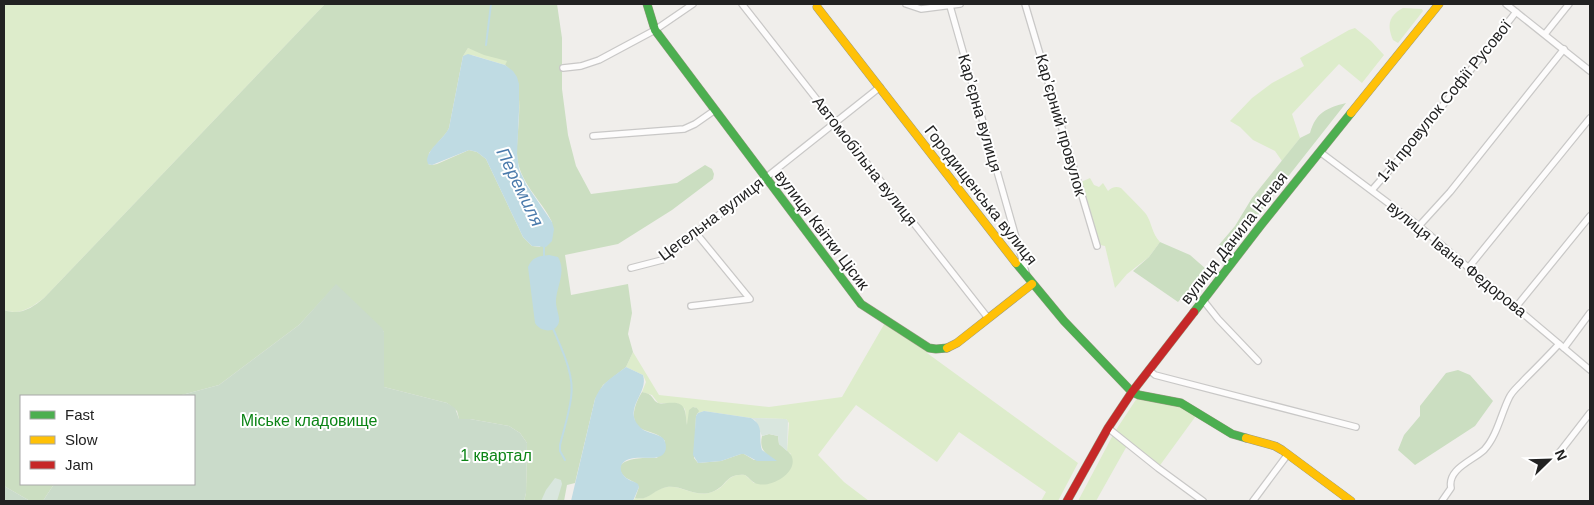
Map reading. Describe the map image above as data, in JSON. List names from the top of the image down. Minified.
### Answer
{"streets":{"street":["1-й провулок Софії Русової","Карʼєрна вулиця","Карʼєрний провулок","Автомобільна вулиця","Городищенська вулиця","Цегельна вулиця","вулиця Квітки Цісик","вулиця Данила Нечая","вулиця Івана Федорова"]},"crossings":[["1-й провулок Софії Русової","вулиця Івана Федорова"],["Карʼєрна вулиця","Городищенська вулиця"],["Автомобільна вулиця","Цегельна вулиця"],["Автомобільна вулиця","вулиця Квітки Цісик"],["Городищенська вулиця","Цегельна вулиця"],["Городищенська вулиця","вулиця Квітки Цісик"],["Городищенська вулиця","вулиця Данила Нечая"],["Цегельна вулиця","вулиця Квітки Цісик"],["вулиця Данила Нечая","вулиця Івана Федорова"]],"water":["Перемиля"],"parks":["Міське кладовище","1 квартал"],"legend":["Fast","Slow","Jam"],"north":"top right"}
